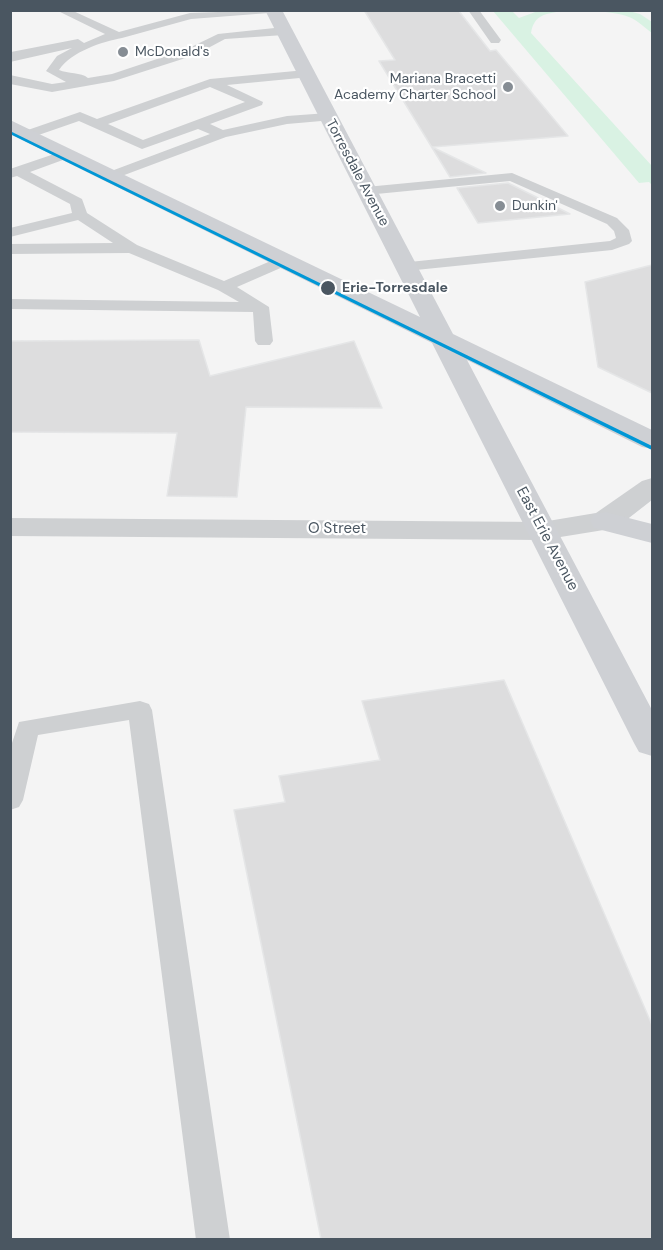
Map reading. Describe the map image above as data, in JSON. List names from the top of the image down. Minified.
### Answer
{"streets":{"main road":["Torresdale Avenue","East Erie Avenue"],"street":["O Street"]},"crossings":[["Torresdale Avenue","East Erie Avenue"],["O Street","East Erie Avenue"]],"places":["McDonald's","Mariana Bracetti Academy Charter School","Dunkin'","Erie-Torresdale"]}
